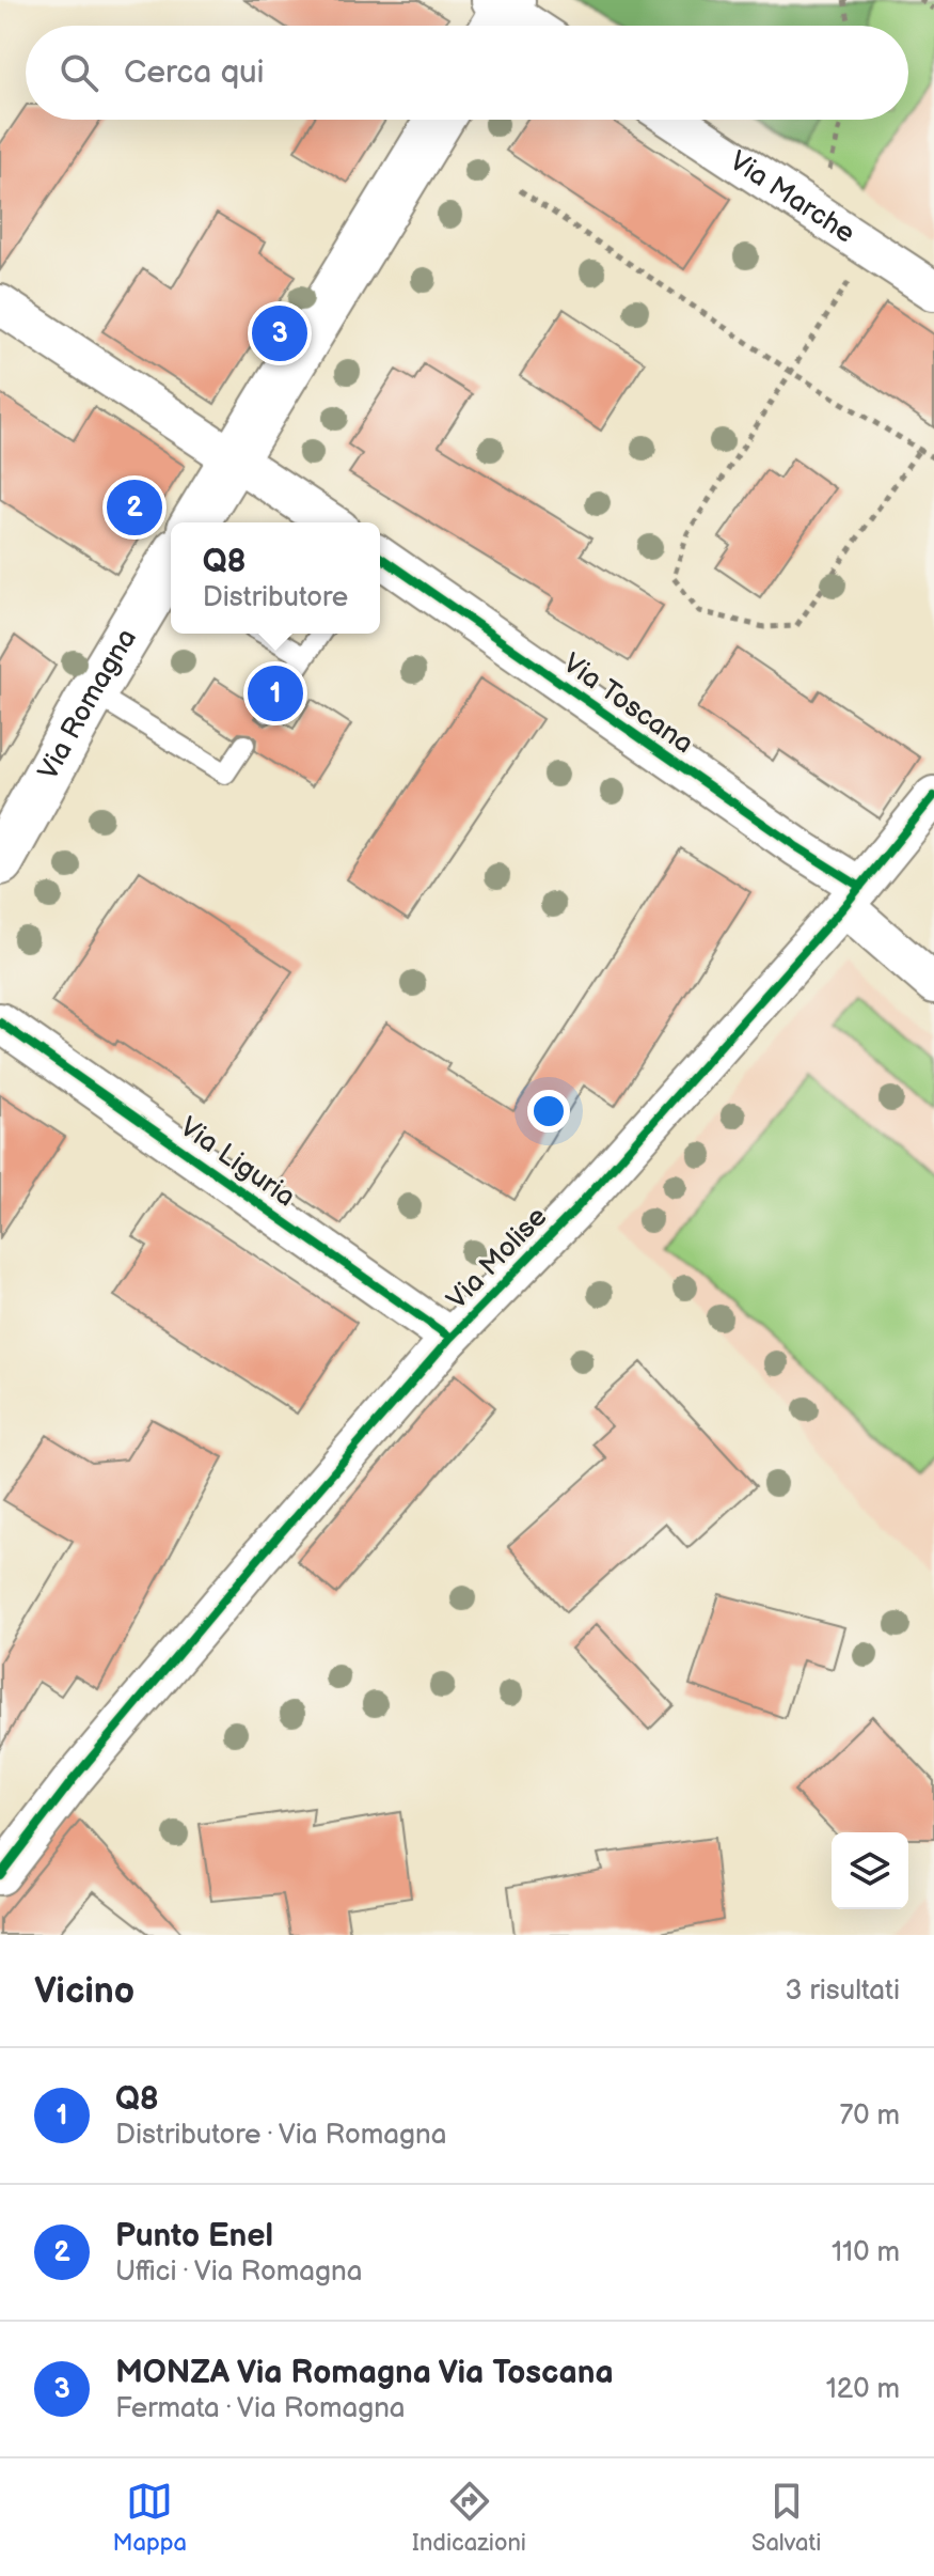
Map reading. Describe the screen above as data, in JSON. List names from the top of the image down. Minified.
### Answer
{"streets":{"street":["Via Marche","Via Toscana","Via Romagna","Via Liguria","Via Molise"]},"crossings":[["Via Toscana","Via Molise"],["Via Liguria","Via Molise"]],"page":{"search":"Cerca qui","pins":["3","2","1"],"popup":["Q8","Distributore"],"heading":["Vicino","3 risultati"],"list":[{"mark":"1","name":"Q8","note":"Distributore · Via Romagna","value":"70 m"},{"mark":"2","name":"Punto Enel","note":"Uffici · Via Romagna","value":"110 m"},{"mark":"3","name":"MONZA Via Romagna Via Toscana","note":"Fermata · Via Romagna","value":"120 m"}],"nav":["Mappa","Indicazioni","Salvati"]}}
